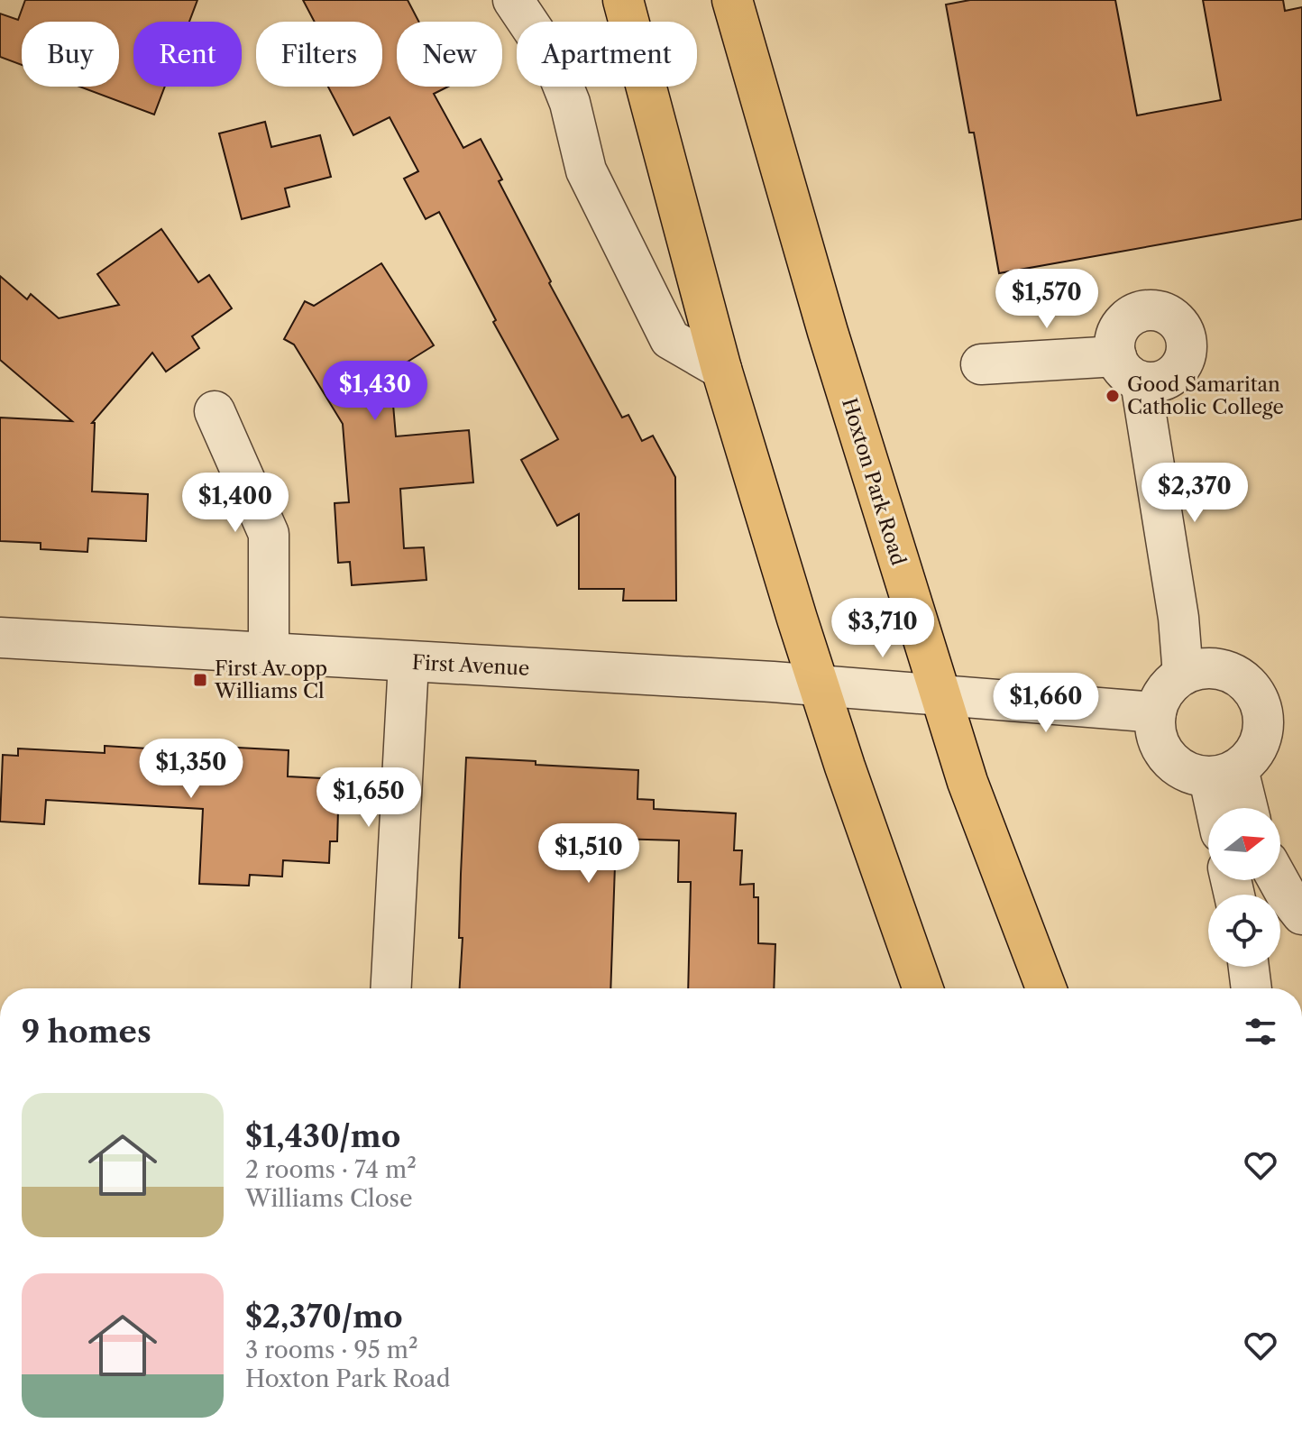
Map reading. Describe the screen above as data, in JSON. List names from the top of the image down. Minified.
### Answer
{"streets":{"main road":["Hoxton Park Road"],"street":["First Avenue"]},"crossings":[["Hoxton Park Road","First Avenue"]],"places":{"other":["Good Samaritan Catholic College"],"transit":["First Av opp Williams Cl"]},"north":"right","page":{"chip":["Buy","Rent","Filters","New","Apartment"],"price":["$1,570","$1,430","$2,370","$1,400","$3,710","$1,660","$1,350","$1,650","$1,510"],"heading":"9 homes","list":[{"name":"$1,430/mo","note":"2 rooms · 74 m² · Williams Close"},{"name":"$2,370/mo","note":"3 rooms · 95 m² · Hoxton Park Road"}]}}
